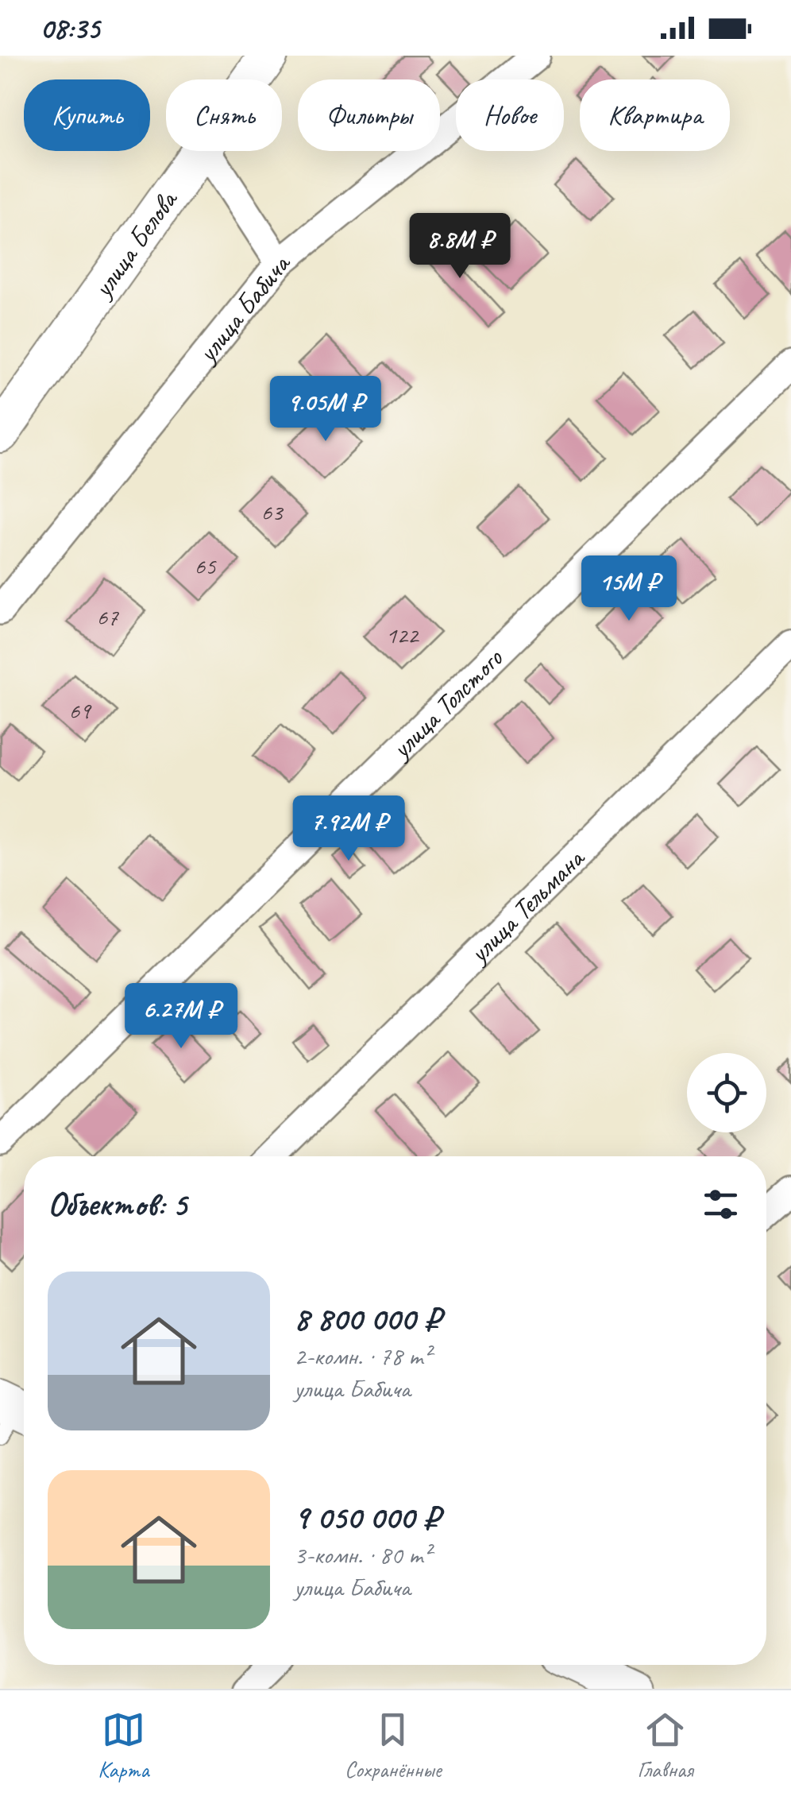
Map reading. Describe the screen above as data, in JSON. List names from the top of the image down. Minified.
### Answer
{"streets":{"main road":["улица Белова"],"street":["улица Бабича","улица Толстого","улица Тельмана"]},"house_numbers":["63","65","67","122","69"],"page":{"status":"08:35","chip":["Купить","Снять","Фильтры","Новое","Квартира"],"price":["8.8M ₽","9.05M ₽","15M ₽","7.92M ₽","6.27M ₽"],"heading":"Объектов: 5","list":[{"name":"8 800 000 ₽","note":"2-комн. · 78 m² · улица Бабича"},{"name":"9 050 000 ₽","note":"3-комн. · 80 m² · улица Бабича"}],"tabs":["Карта","Сохранённые","Главная"]}}
